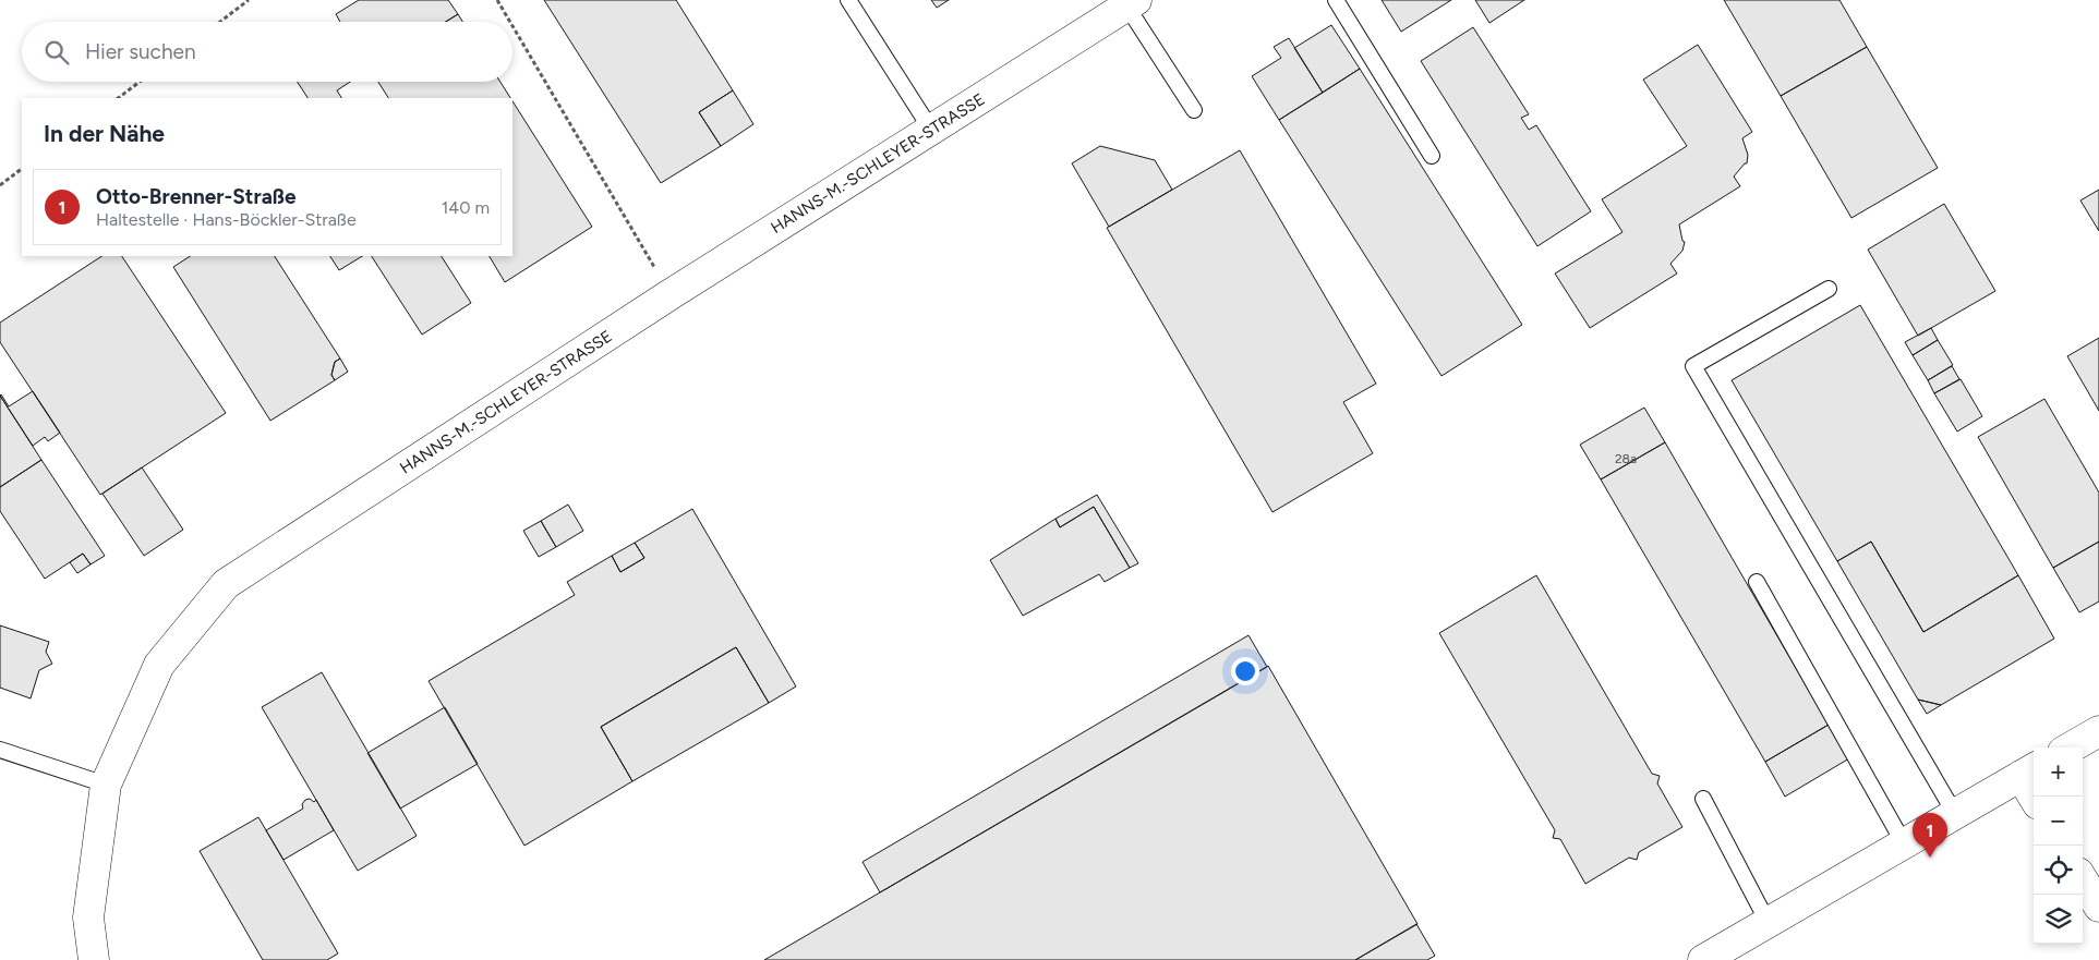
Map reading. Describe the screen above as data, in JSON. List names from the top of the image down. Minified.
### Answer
{"streets":{"street":["HANNS-M.-SCHLEYER-STRASSE"]},"house_numbers":["28a"],"page":{"search":"Hier suchen","heading":"In der Nähe","list":[{"mark":"1","name":"Otto-Brenner-Straße","note":"Haltestelle · Hans-Böckler-Straße","value":"140 m"}],"map_buttons":["+","−"],"pins":"1"}}
